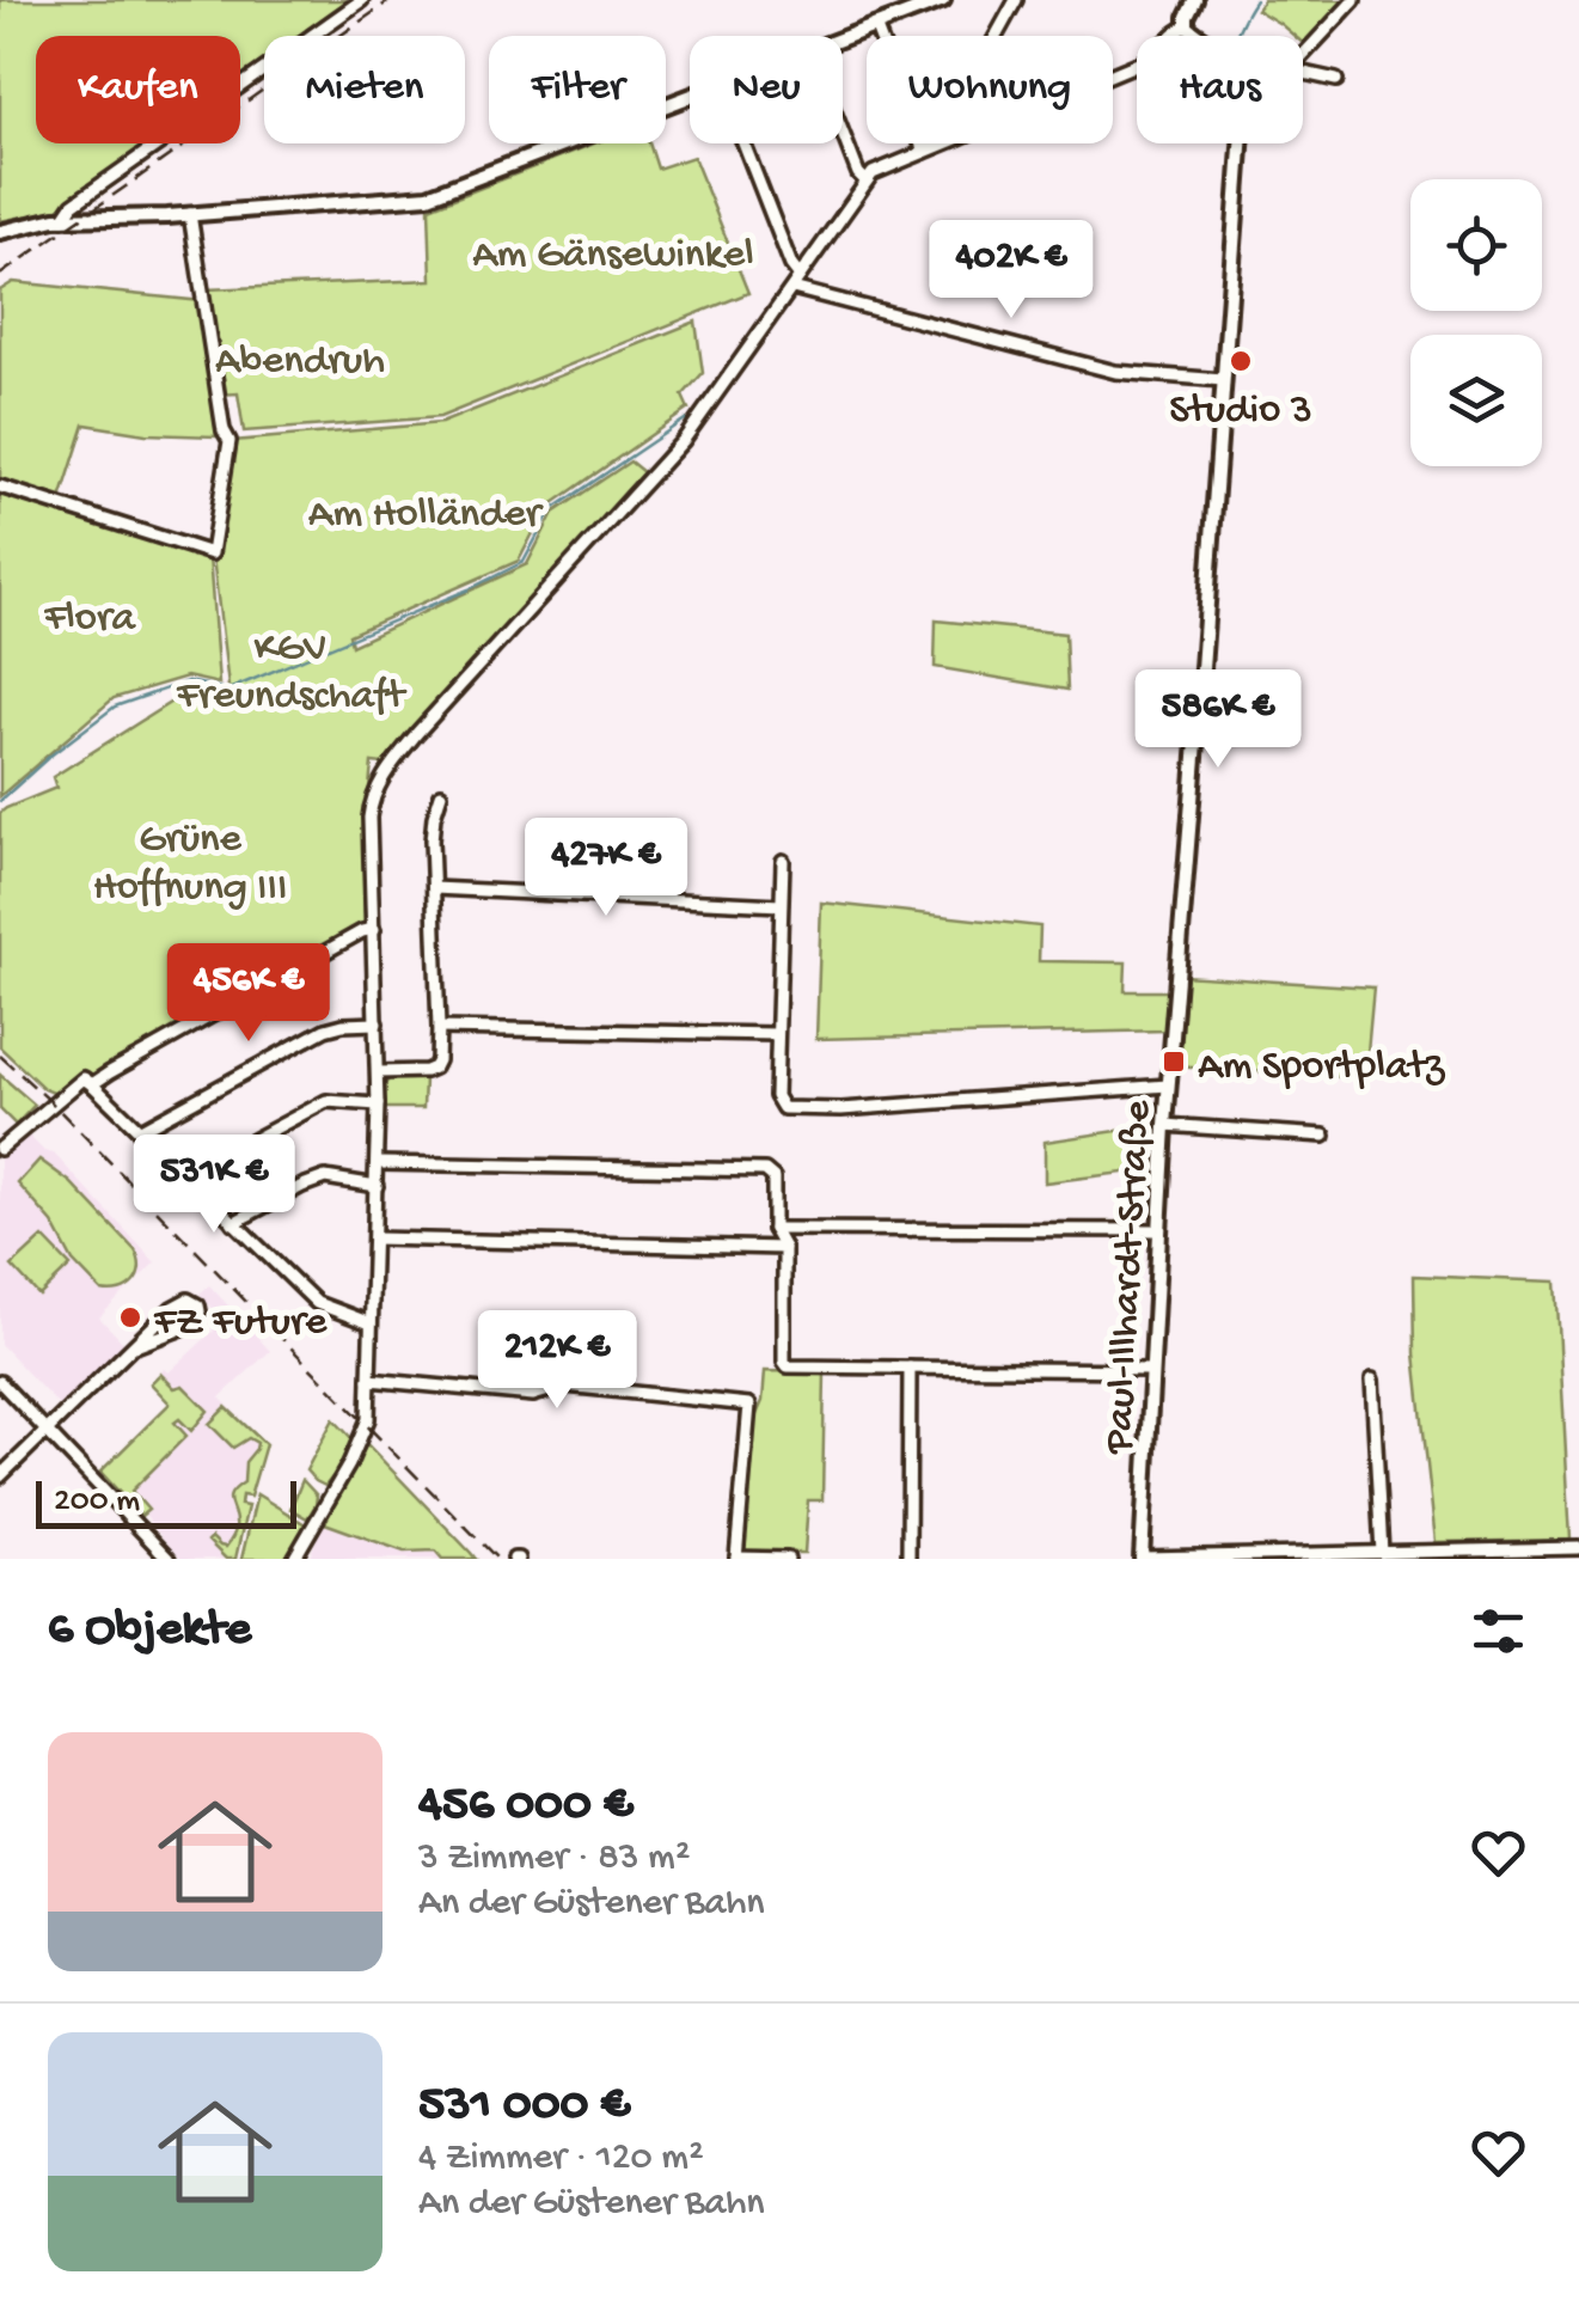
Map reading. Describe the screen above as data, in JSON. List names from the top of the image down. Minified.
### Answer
{"streets":{"street":["Paul-Illhardt-Straße"]},"parks":["Am Gänsewinkel","Abendruh","Am Holländer","Flora","KGV Freundschaft","Grüne Hoffnung III"],"places":{"other":["Studio 3","FZ Future"],"transit":["Am Sportplatz"]},"scale_bar":"200 m","page":{"chip":["Kaufen","Mieten","Filter","Neu","Wohnung","Haus"],"price":["402K €","586K €","427K €","456K €","531K €","212K €"],"scale":"200 m","heading":"6 Objekte","list":[{"name":"456 000 €","note":"3 Zimmer · 83 m² · An der Güstener Bahn"},{"name":"531 000 €","note":"4 Zimmer · 120 m² · An der Güstener Bahn"}]}}
